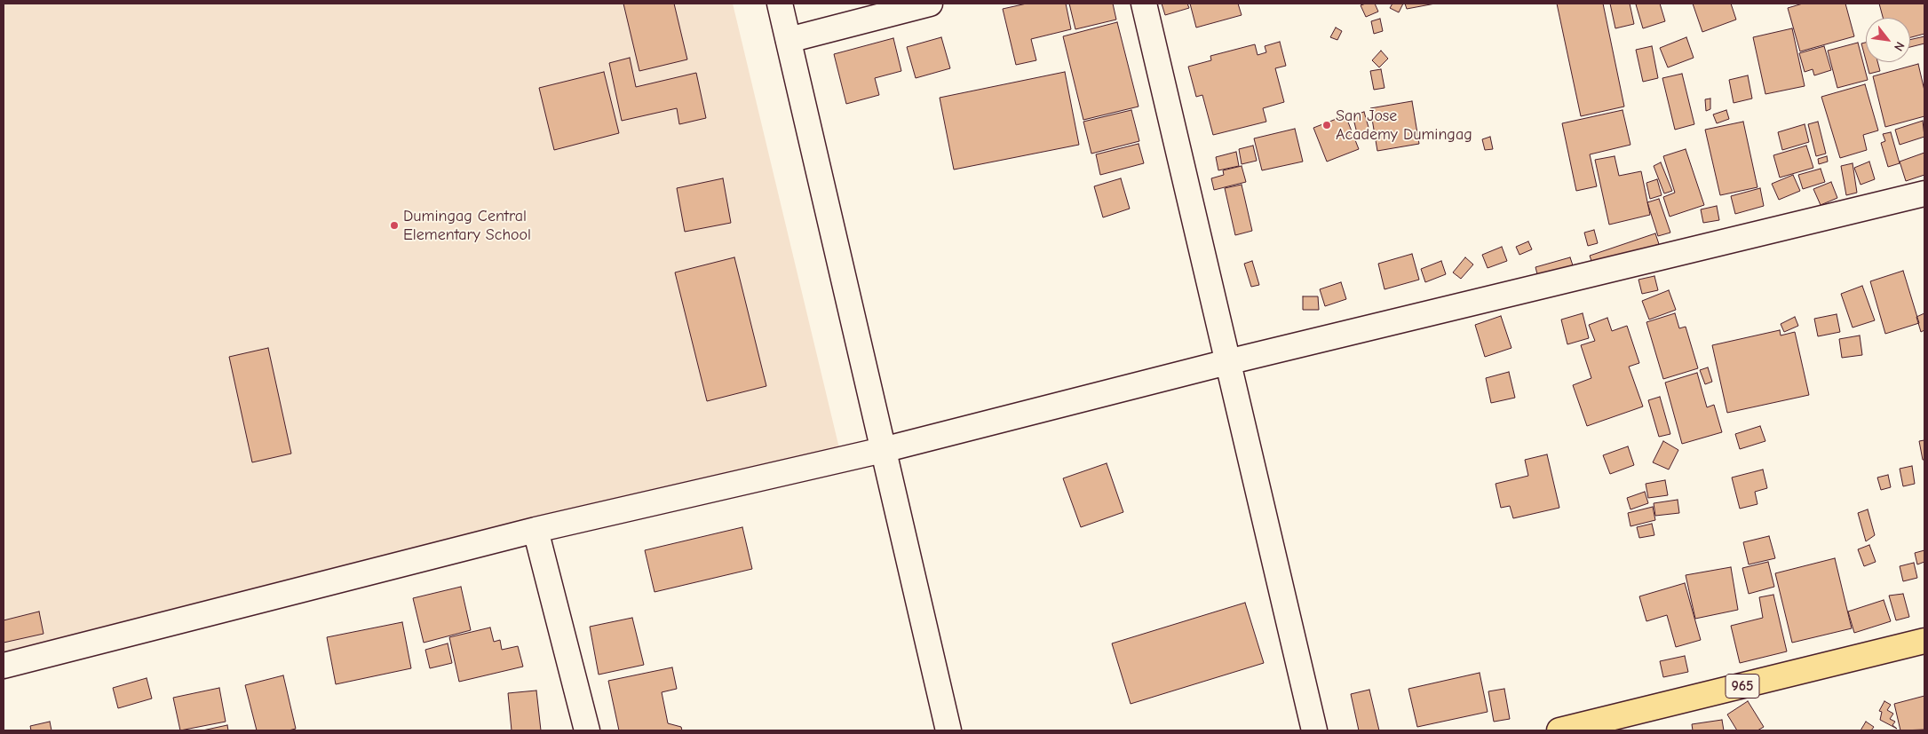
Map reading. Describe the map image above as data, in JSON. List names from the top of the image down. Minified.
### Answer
{"streets":{"main road":["965"]},"places":["San Jose Academy Dumingag","Dumingag Central Elementary School"],"north":"bottom right"}
